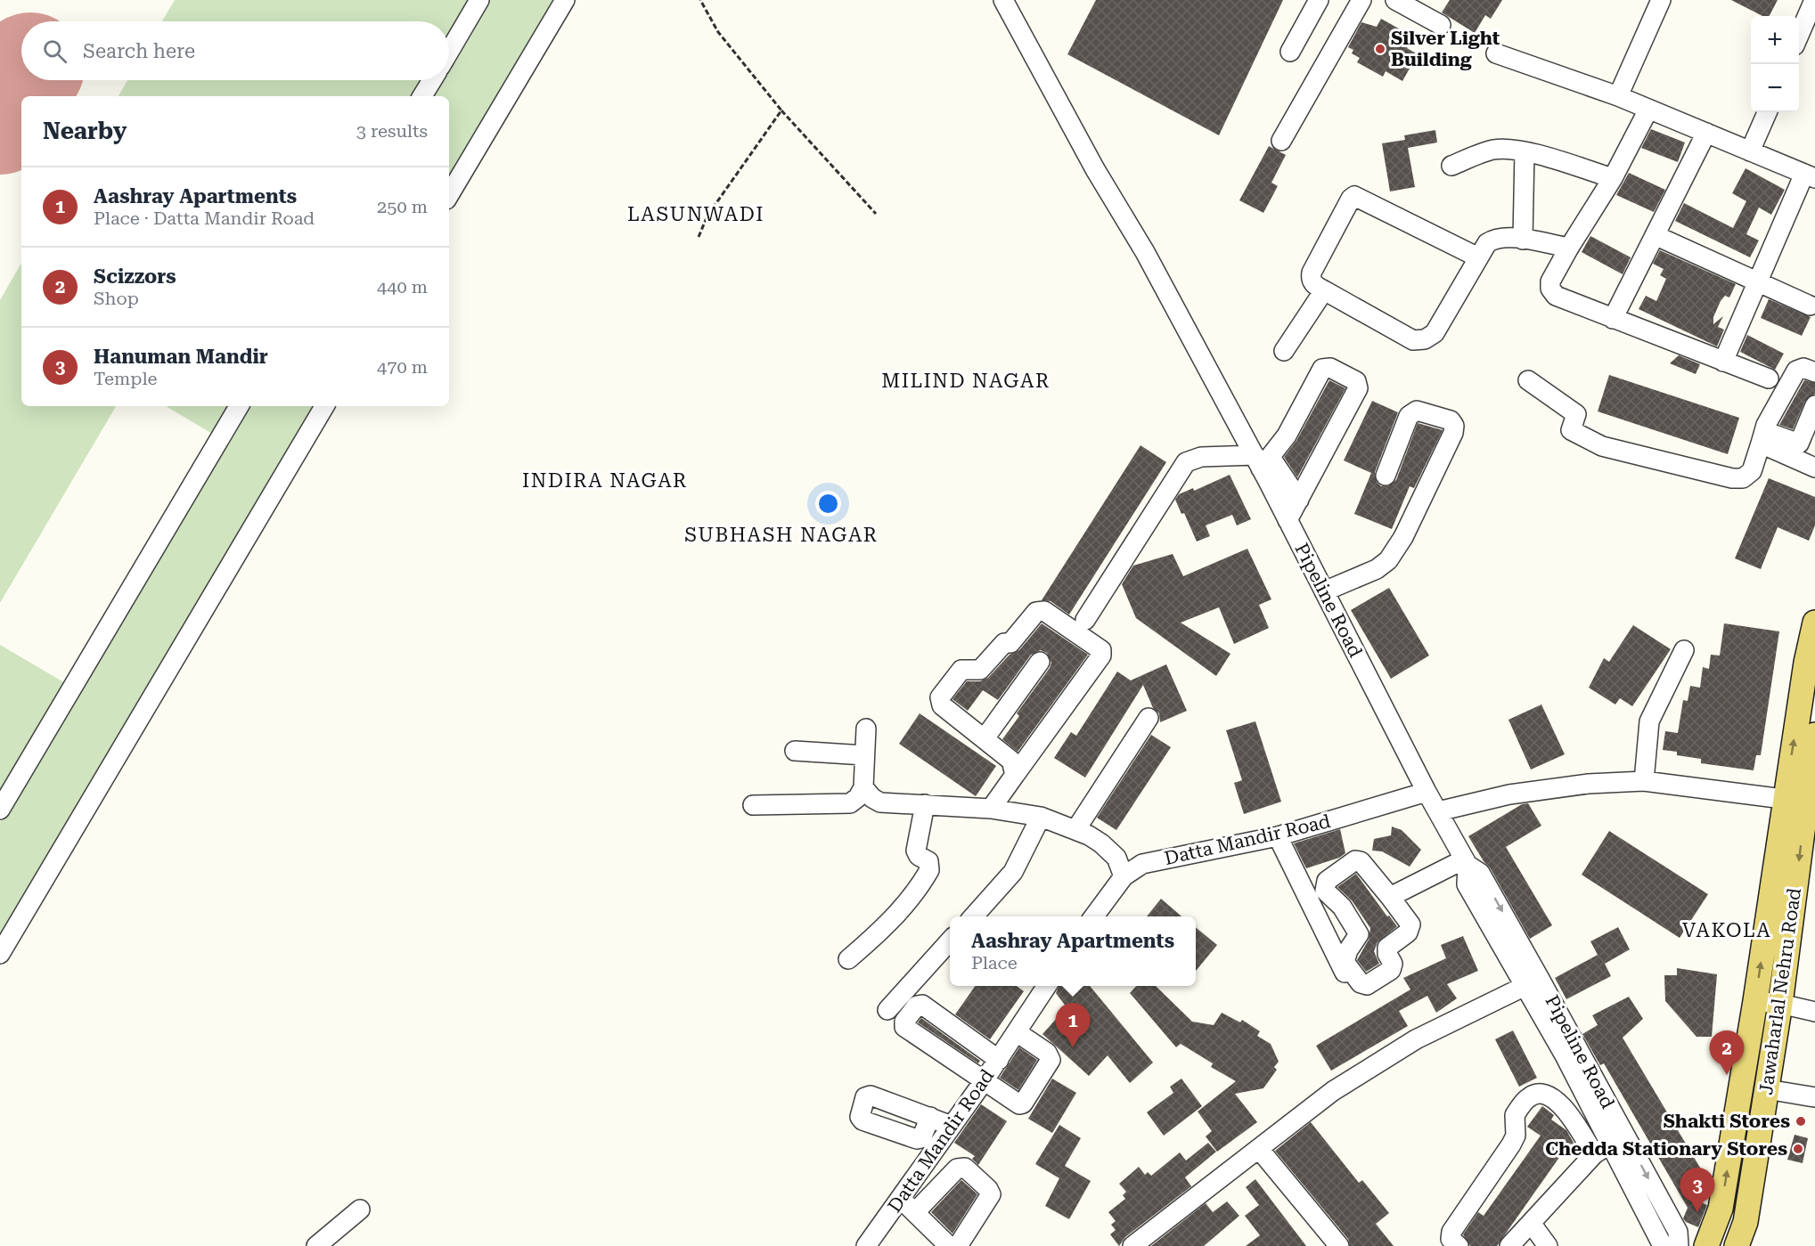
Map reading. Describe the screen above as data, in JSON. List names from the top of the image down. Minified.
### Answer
{"streets":{"main road":["Jawaharlal Nehru Road"],"street":["Pipeline Road","Datta Mandir Road"]},"crossings":[["Pipeline Road","Datta Mandir Road"]],"districts":["LASUNWADI","MILIND NAGAR","INDIRA NAGAR","SUBHASH NAGAR","VAKOLA"],"places":["Silver Light Building","Shakti Stores","Chedda Stationary Stores"],"page":{"map_buttons":["+","−"],"search":"Search here","heading":["Nearby","3 results"],"list":[{"mark":"1","name":"Aashray Apartments","note":"Place · Datta Mandir Road","value":"250 m"},{"mark":"2","name":"Scizzors","note":"Shop","value":"440 m"},{"mark":"3","name":"Hanuman Mandir","note":"Temple","value":"470 m"}],"popup":["Aashray Apartments","Place"],"pins":["1","2","3"]}}
